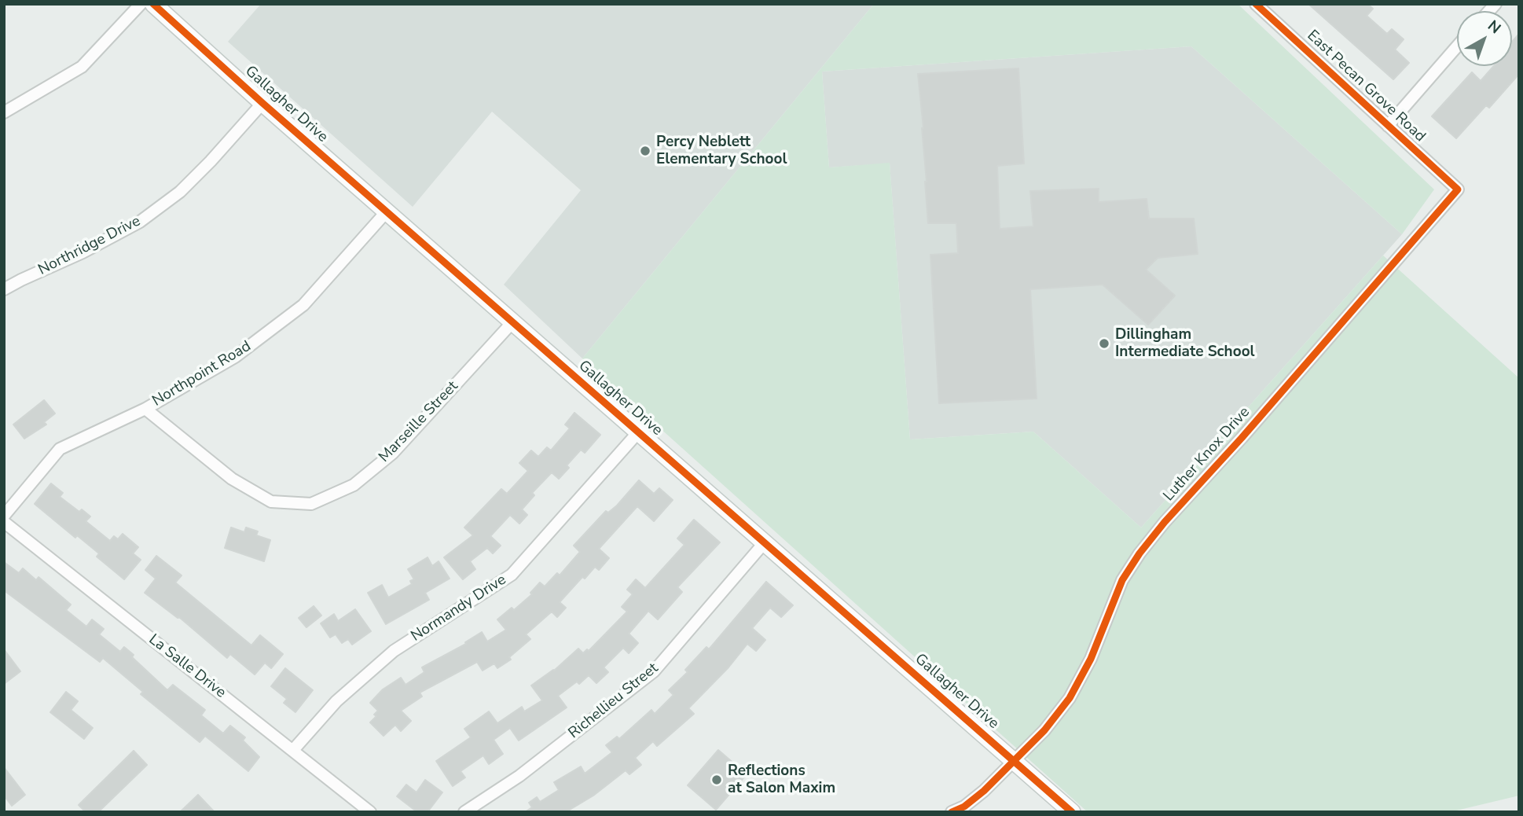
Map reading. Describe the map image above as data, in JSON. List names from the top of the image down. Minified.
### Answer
{"streets":{"street":["East Pecan Grove Road","Gallagher Drive","Northridge Drive","Northpoint Road","Marseille Street","Luther Knox Drive","Normandy Drive","La Salle Drive","Richellieu Street"]},"crossings":[["East Pecan Grove Road","Luther Knox Drive"],["Gallagher Drive","Northridge Drive"],["Gallagher Drive","Northpoint Road"],["Gallagher Drive","Marseille Street"],["Gallagher Drive","Luther Knox Drive"],["Gallagher Drive","Normandy Drive"],["Gallagher Drive","Richellieu Street"],["Northpoint Road","Marseille Street"],["Normandy Drive","La Salle Drive"]],"places":["Percy Neblett Elementary School","Dillingham Intermediate School","Reflections at Salon Maxim"],"north":"top right"}
